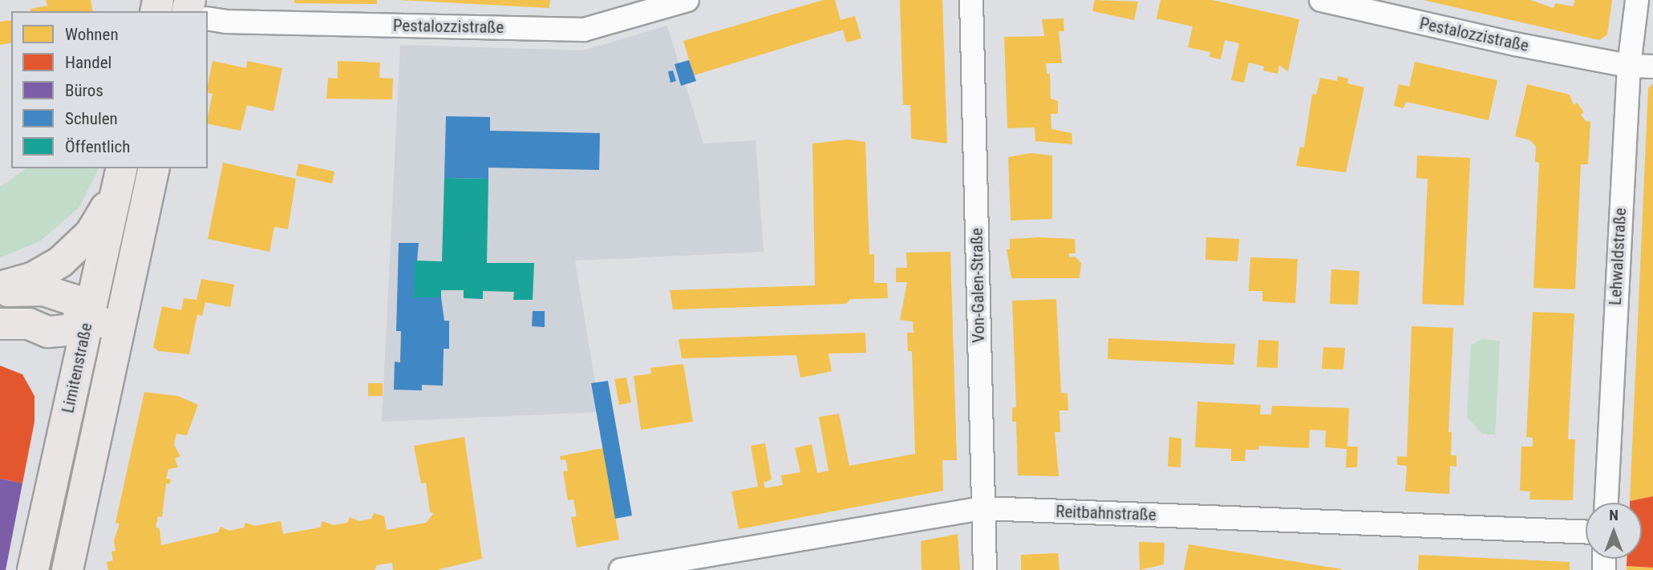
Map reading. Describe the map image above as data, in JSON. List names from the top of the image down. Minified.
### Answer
{"streets":{"main road":["Limitenstraße"],"street":["Pestalozzistraße","Lehwaldstraße","Von-Galen-Straße","Reitbahnstraße"]},"crossings":[["Pestalozzistraße","Lehwaldstraße"],["Von-Galen-Straße","Reitbahnstraße"]],"legend":["Wohnen","Handel","Büros","Schulen","Öffentlich"],"north":"top"}
